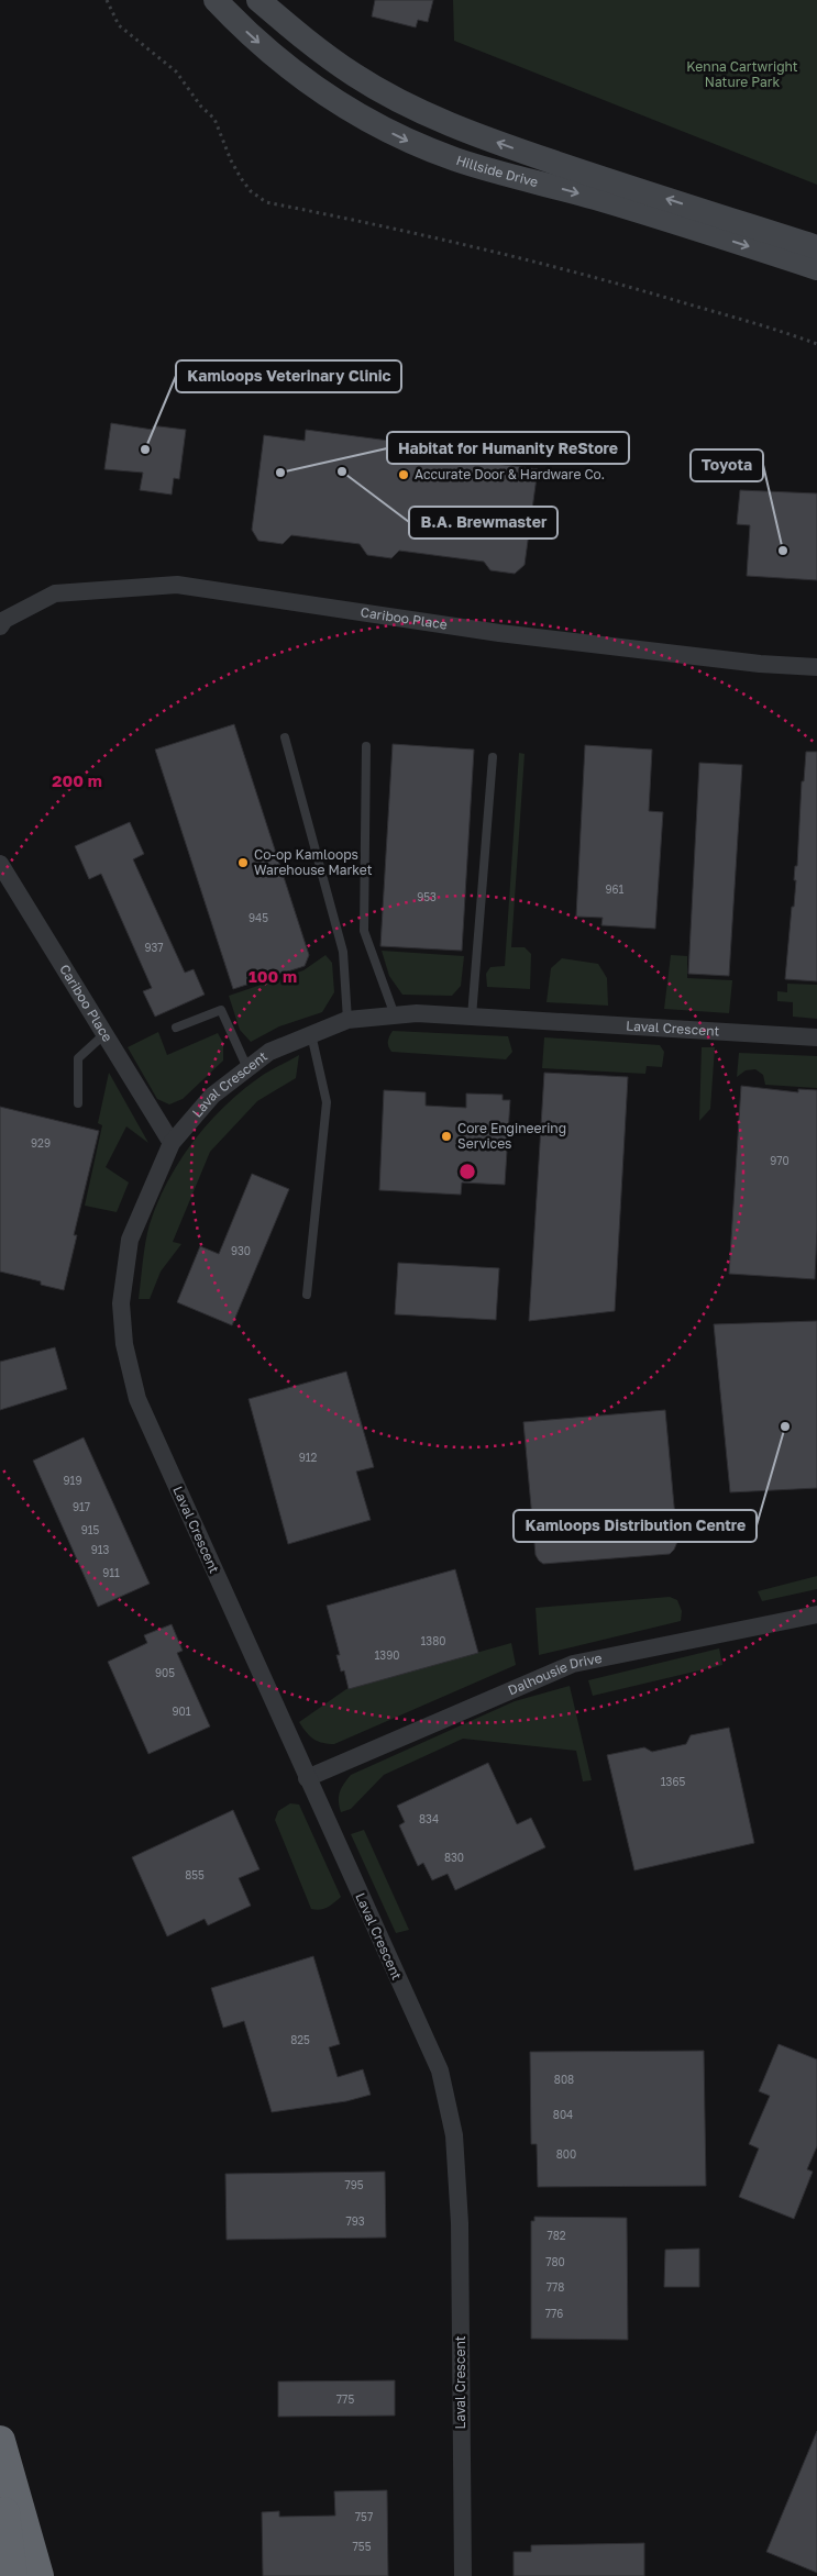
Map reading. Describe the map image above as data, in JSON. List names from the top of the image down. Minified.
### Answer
{"streets":{"main road":["Hillside Drive"],"street":["Cariboo Place","Laval Crescent","Dalhousie Drive"]},"crossings":[["Cariboo Place","Laval Crescent"],["Laval Crescent","Dalhousie Drive"]],"parks":["Kenna Cartwright Nature Park"],"places":["Kamloops Veterinary Clinic","B.A. Brewmaster","Habitat for Humanity ReStore","Accurate Door & Hardware Co.","Toyota","Co-op Kamloops Warehouse Market","Core Engineering Services","Kamloops Distribution Centre"],"house_numbers":["961","953","945","937","929","970","930","912","919","917","915","913","911","1380","1390","905","901","1365","834","830","855","825","808","804","800","795","793","782","780","778","776","775","757","755"],"rings":["200 m","100 m"]}
